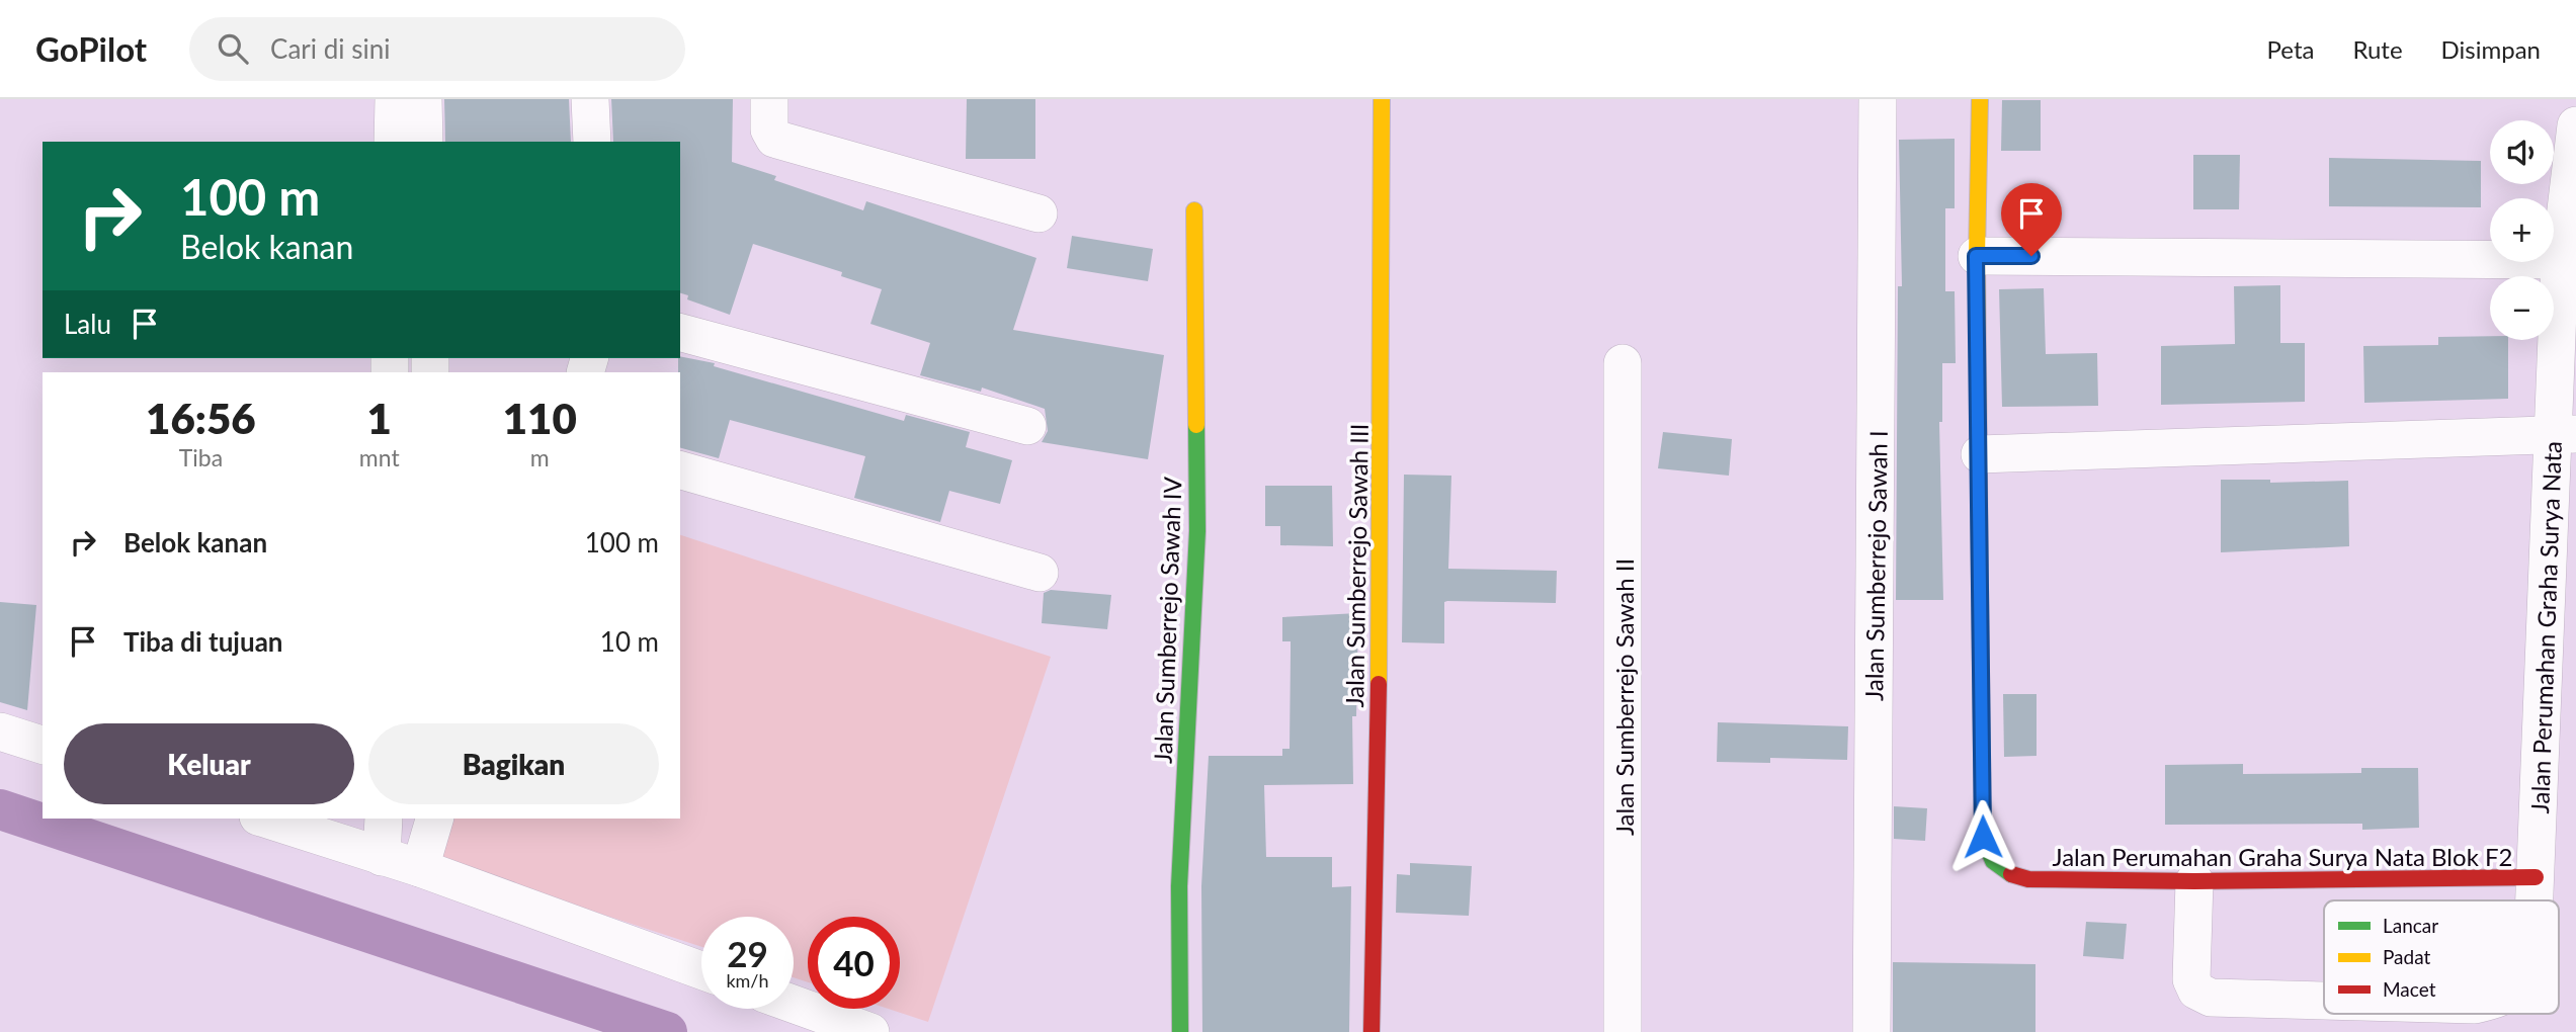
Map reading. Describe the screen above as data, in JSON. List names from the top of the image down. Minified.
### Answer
{"streets":{"street":["Jalan Sumberrejo Sawah III","Jalan Sumberrejo Sawah I","Jalan Sumberrejo Sawah IV","Jalan Perumahan Graha Surya Nata","Jalan Sumberrejo Sawah II","Jalan Perumahan Graha Surya Nata Blok F2"]},"crossings":[["Jalan Perumahan Graha Surya Nata","Jalan Perumahan Graha Surya Nata Blok F2"]],"legend":["Lancar","Padat","Macet"],"page":{"header":"GoPilot","search":"Cari di sini","nav":["Peta","Rute","Disimpan"],"map_buttons":["+","−"],"turn":["100 m","Belok kanan"],"then":"Lalu","eta":["16:56","Tiba","1","mnt","110","m"],"list":[{"name":"Belok kanan","value":"100 m"},{"name":"Tiba di tujuan","value":"10 m"}],"buttons":["Keluar","Bagikan"],"speed":"29 km/h","limit":"40"}}
